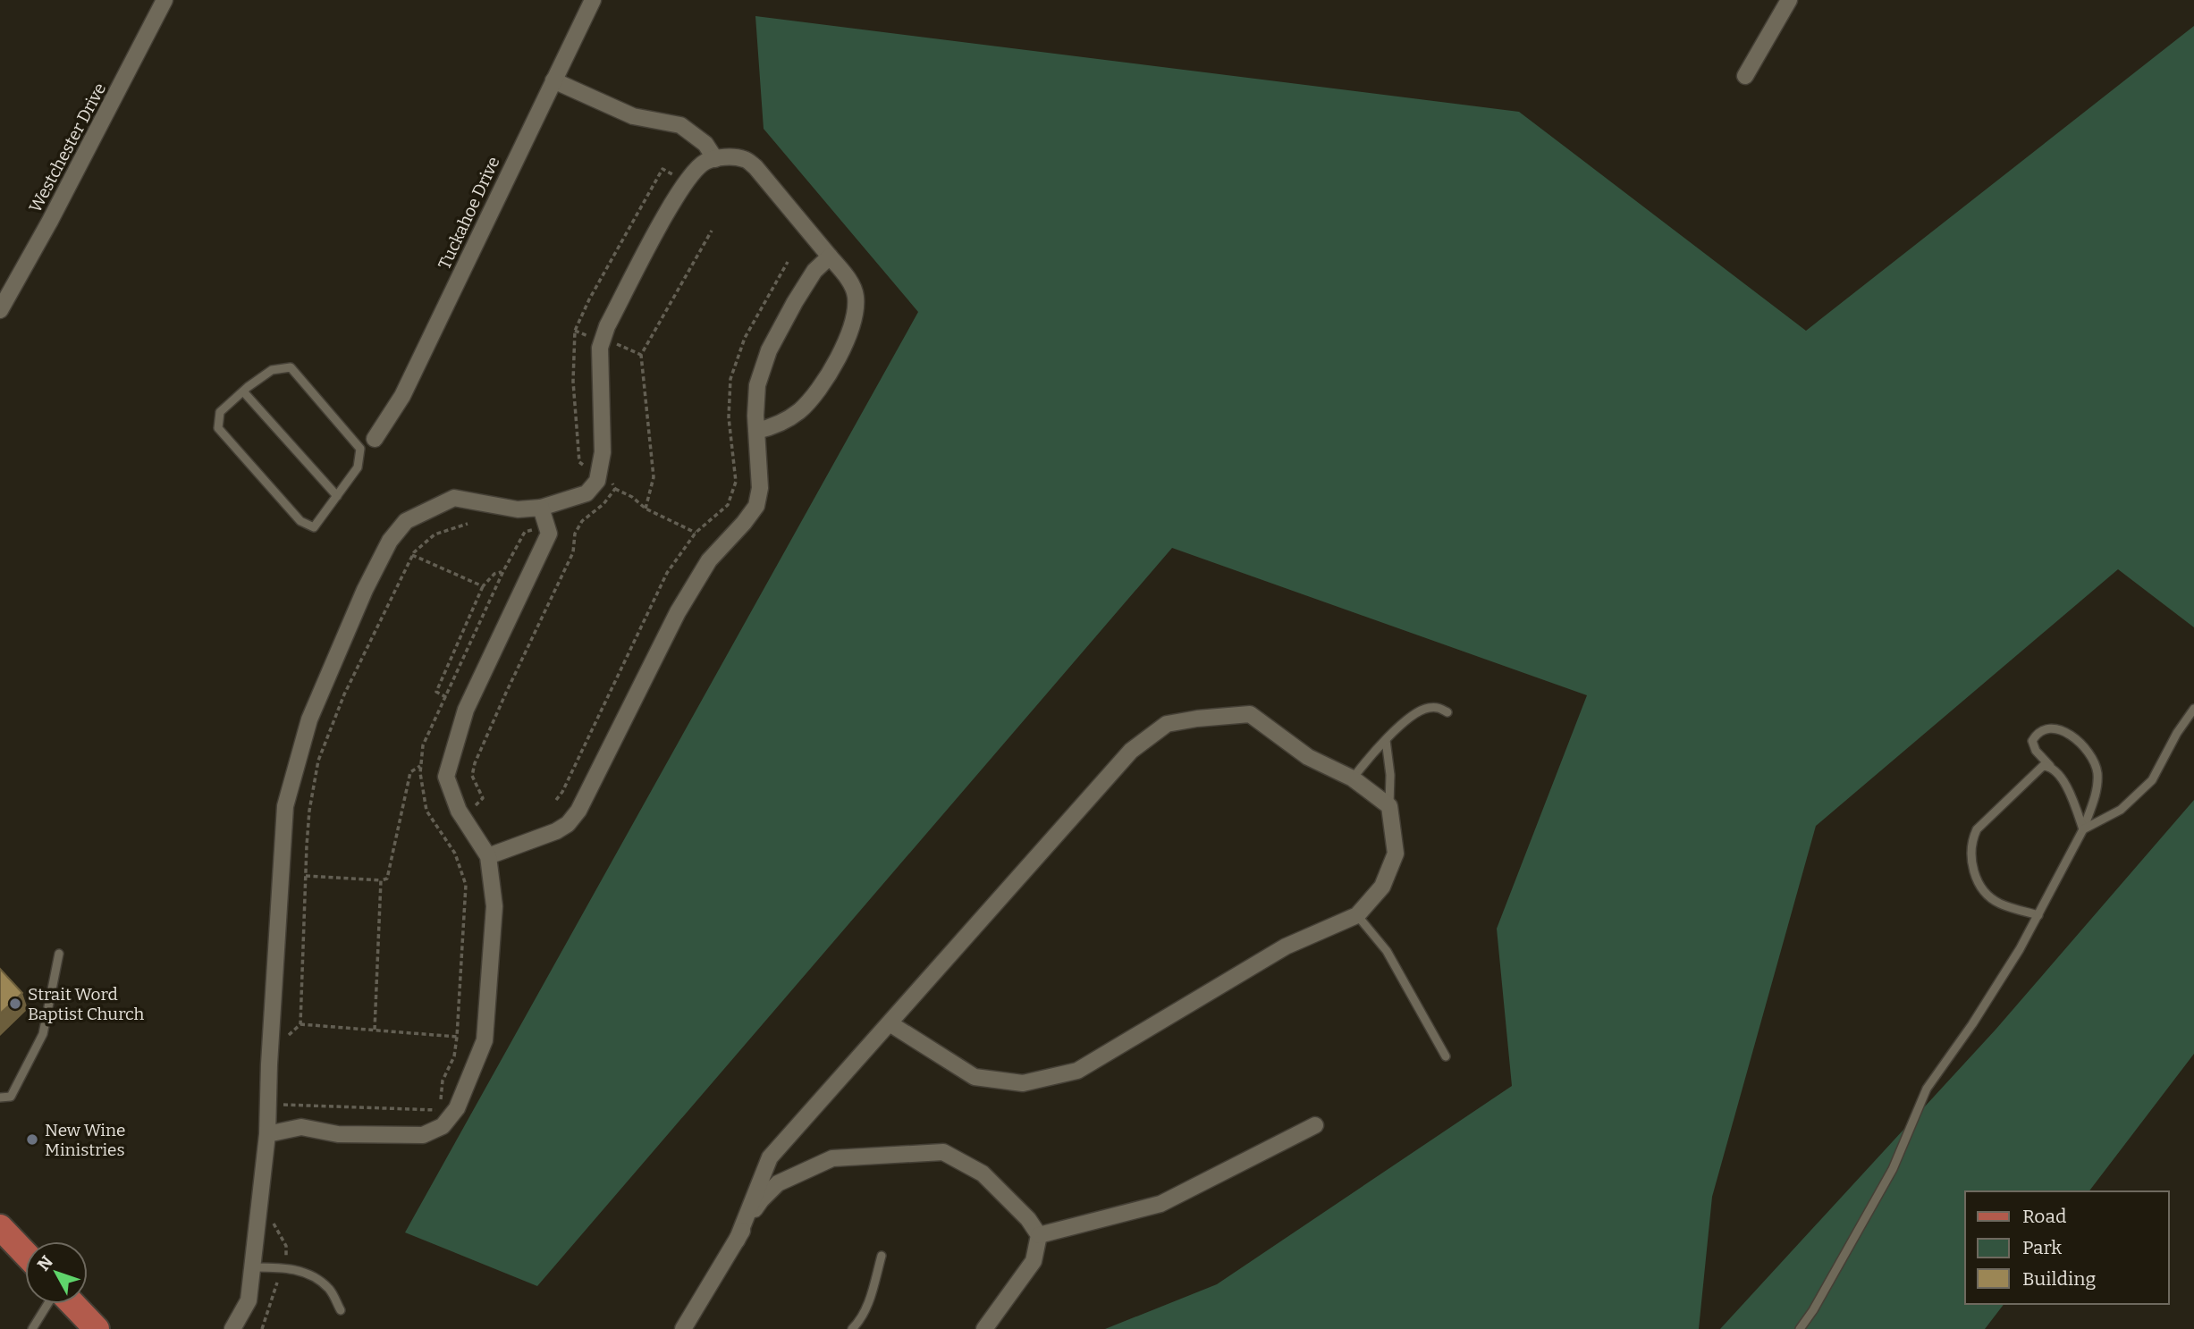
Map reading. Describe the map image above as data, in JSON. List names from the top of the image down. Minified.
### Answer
{"streets":{"street":["Westchester Drive","Tuckahoe Drive"]},"places":["Strait Word Baptist Church","New Wine Ministries"],"legend":["Road","Park","Building"],"north":"top left"}
